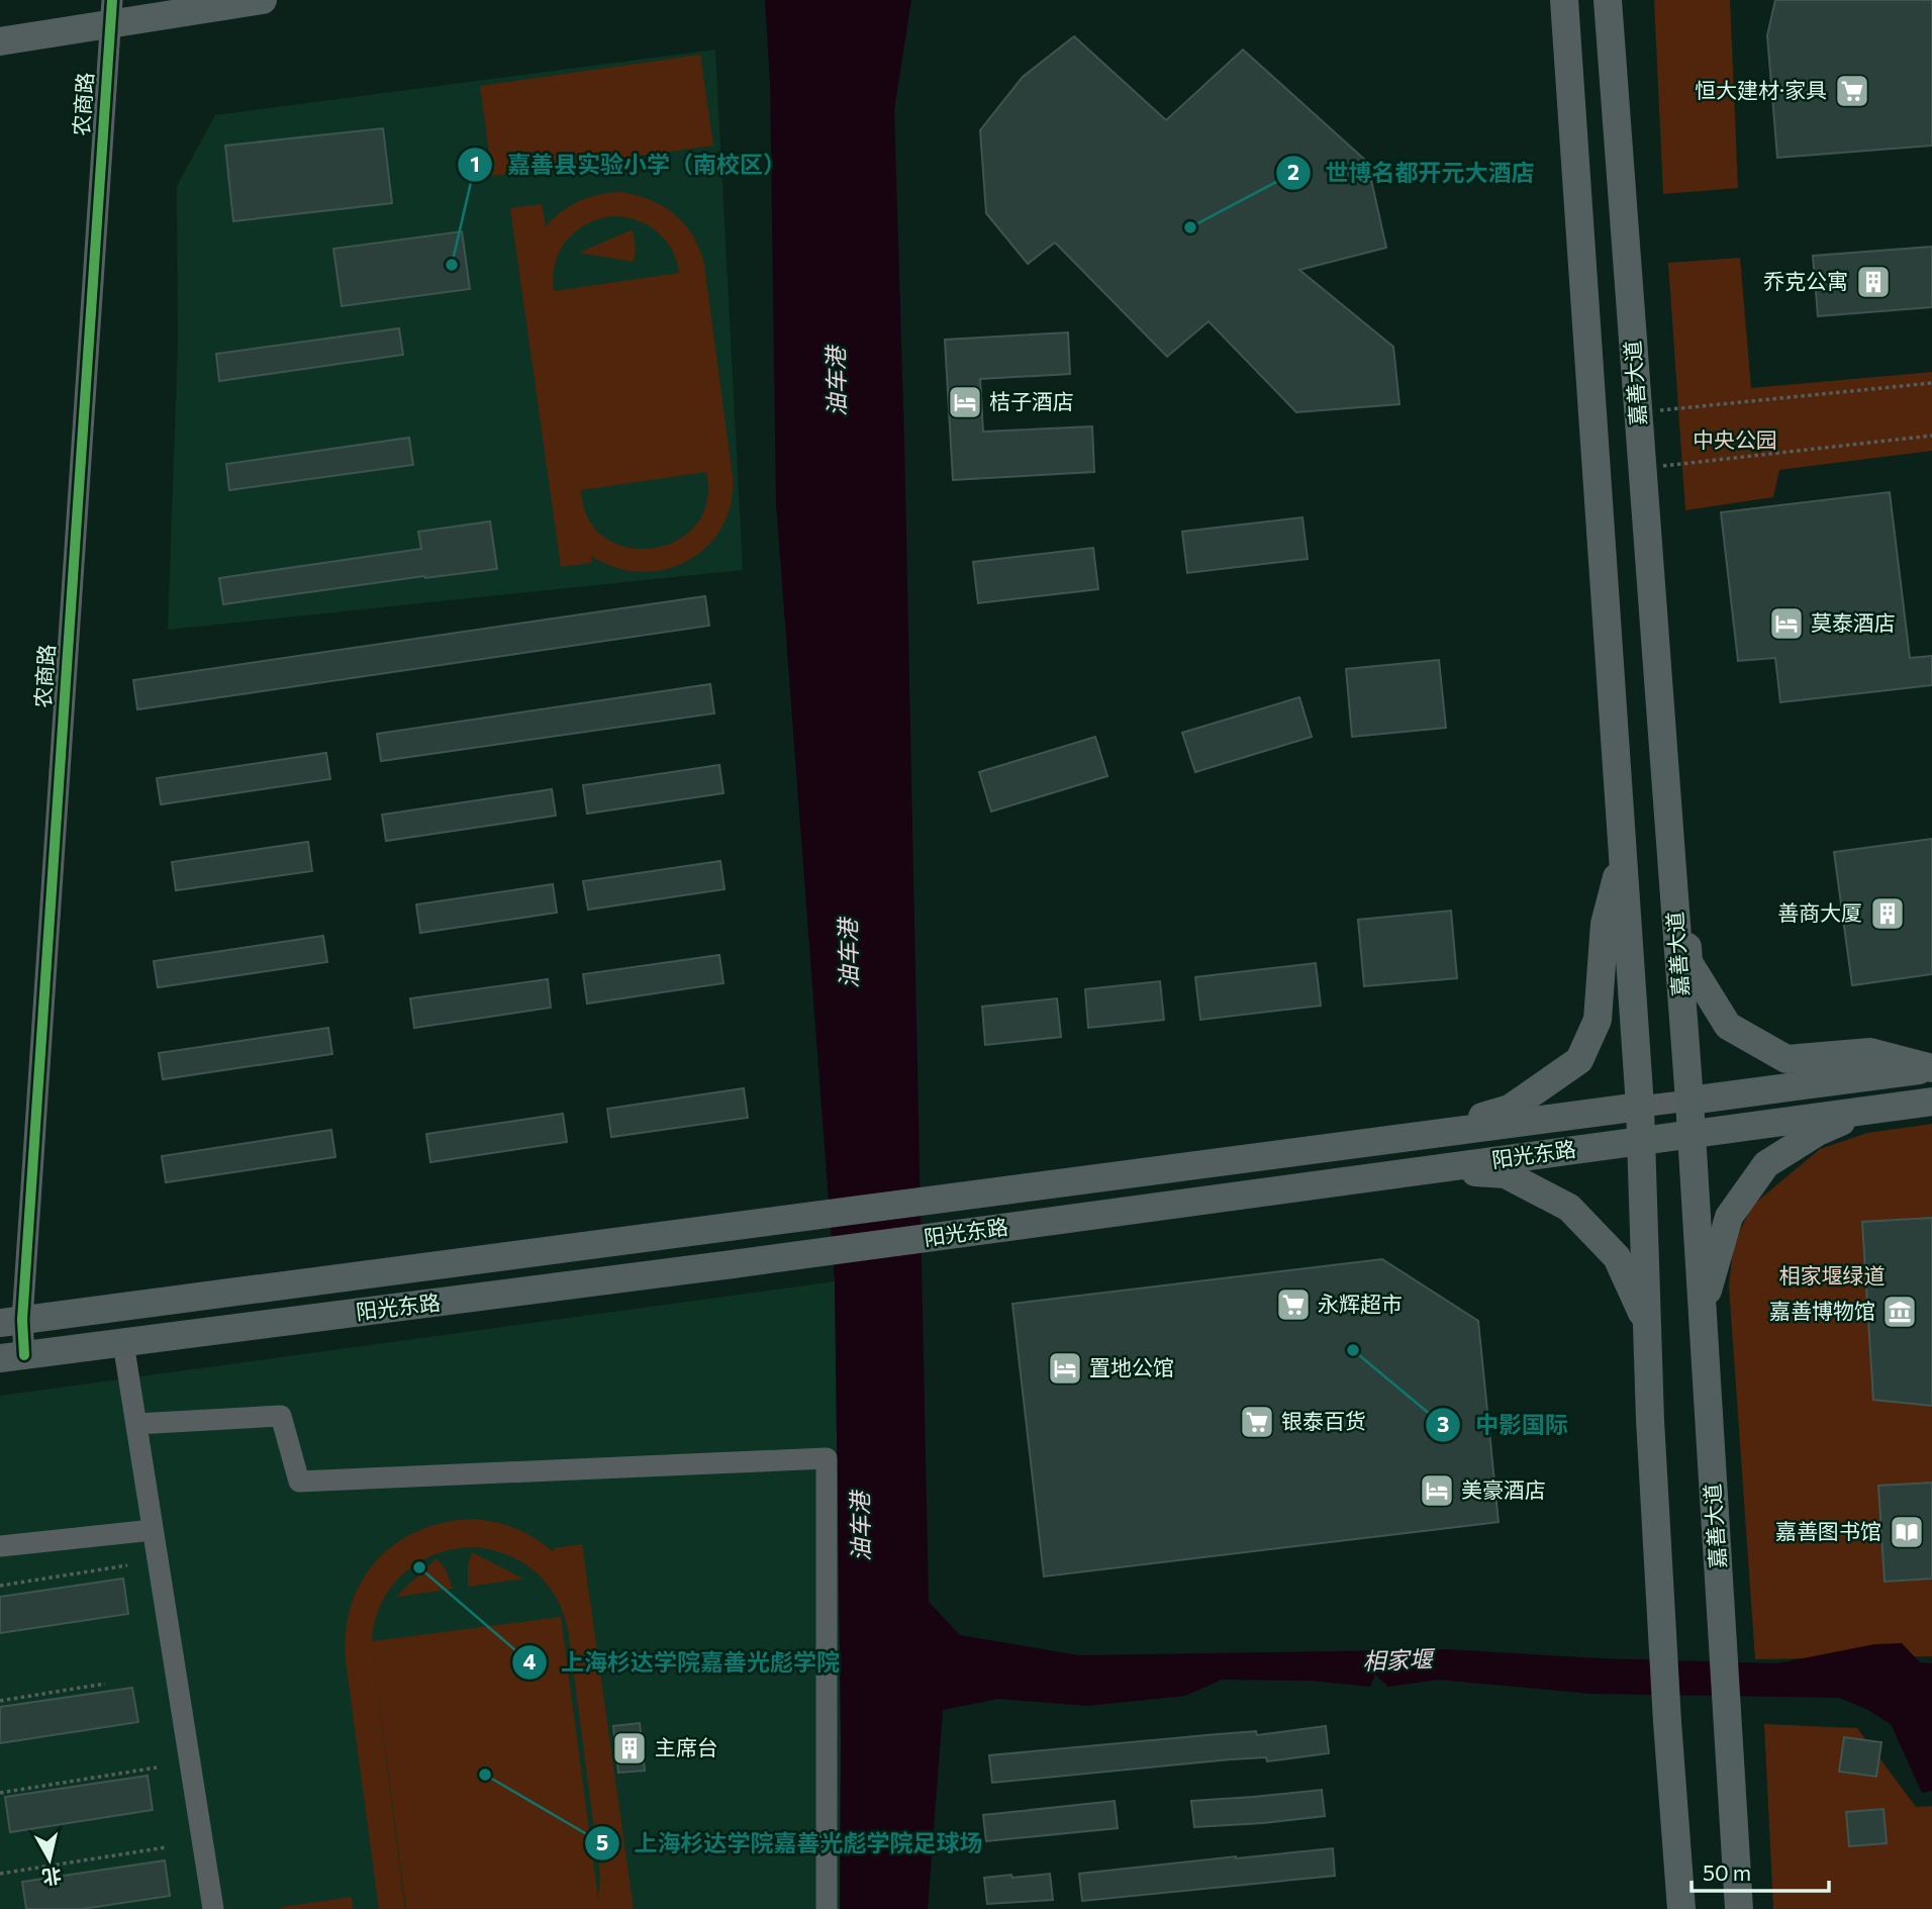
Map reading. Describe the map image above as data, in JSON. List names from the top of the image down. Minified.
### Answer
{"streets":{"main road":["嘉善大道","阳光东路"],"street":["农商路"]},"crossings":[["农商路","阳光东路"],["嘉善大道","阳光东路"]],"water":["油车港","相家堰"],"parks":["中央公园","相家堰绿道"],"places":{"supermarket":["恒大建材·家具","永辉超市","银泰百货"],"other":["世博名都开元大酒店","嘉善县实验小学（南校区）","中影国际","上海杉达学院嘉善光彪学院","上海杉达学院嘉善光彪学院足球场"],"building":["乔克公寓","善商大厦","主席台"],"hotel":["桔子酒店","莫泰酒店","置地公馆","美豪酒店"],"museum":["嘉善博物馆"],"library":["嘉善图书馆"]},"scale_bar":"50 m","north":"bottom"}
